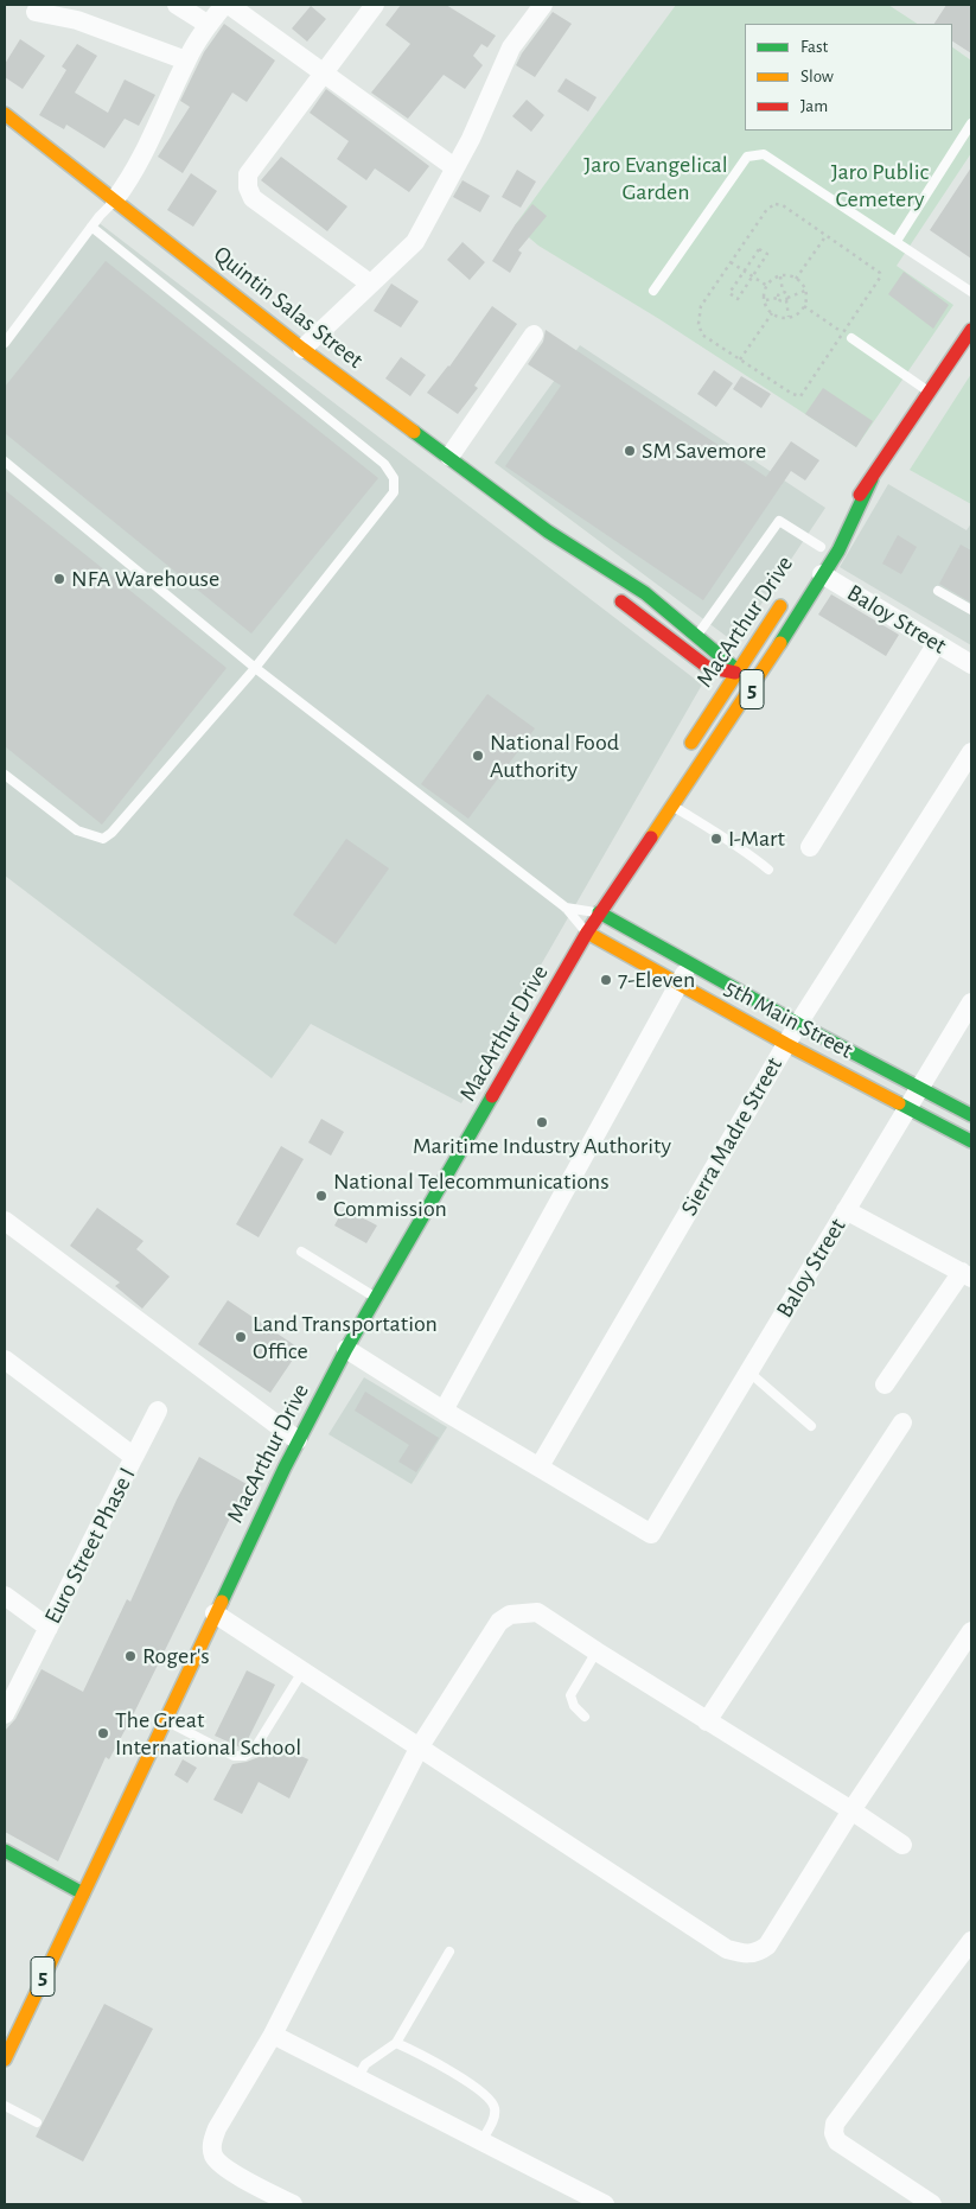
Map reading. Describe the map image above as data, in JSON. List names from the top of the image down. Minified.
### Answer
{"streets":{"main road":["Quintin Salas Street","MacArthur Drive","5","5th Main Street"],"street":["Baloy Street","Sierra Madre Street","Euro Street Phase I"]},"crossings":[["Quintin Salas Street","MacArthur Drive"],["Baloy Street","MacArthur Drive"],["Baloy Street","5th Main Street"],["Baloy Street","Sierra Madre Street"],["MacArthur Drive","5th Main Street"],["5th Main Street","Sierra Madre Street"]],"parks":["Jaro Evangelical Garden","Jaro Public Cemetery"],"places":["SM Savemore","NFA Warehouse","National Food Authority","I-Mart","7-Eleven","Maritime Industry Authority","National Telecommunications Commission","Land Transportation Office","Roger's","The Great International School"],"legend":["Fast","Slow","Jam"]}
